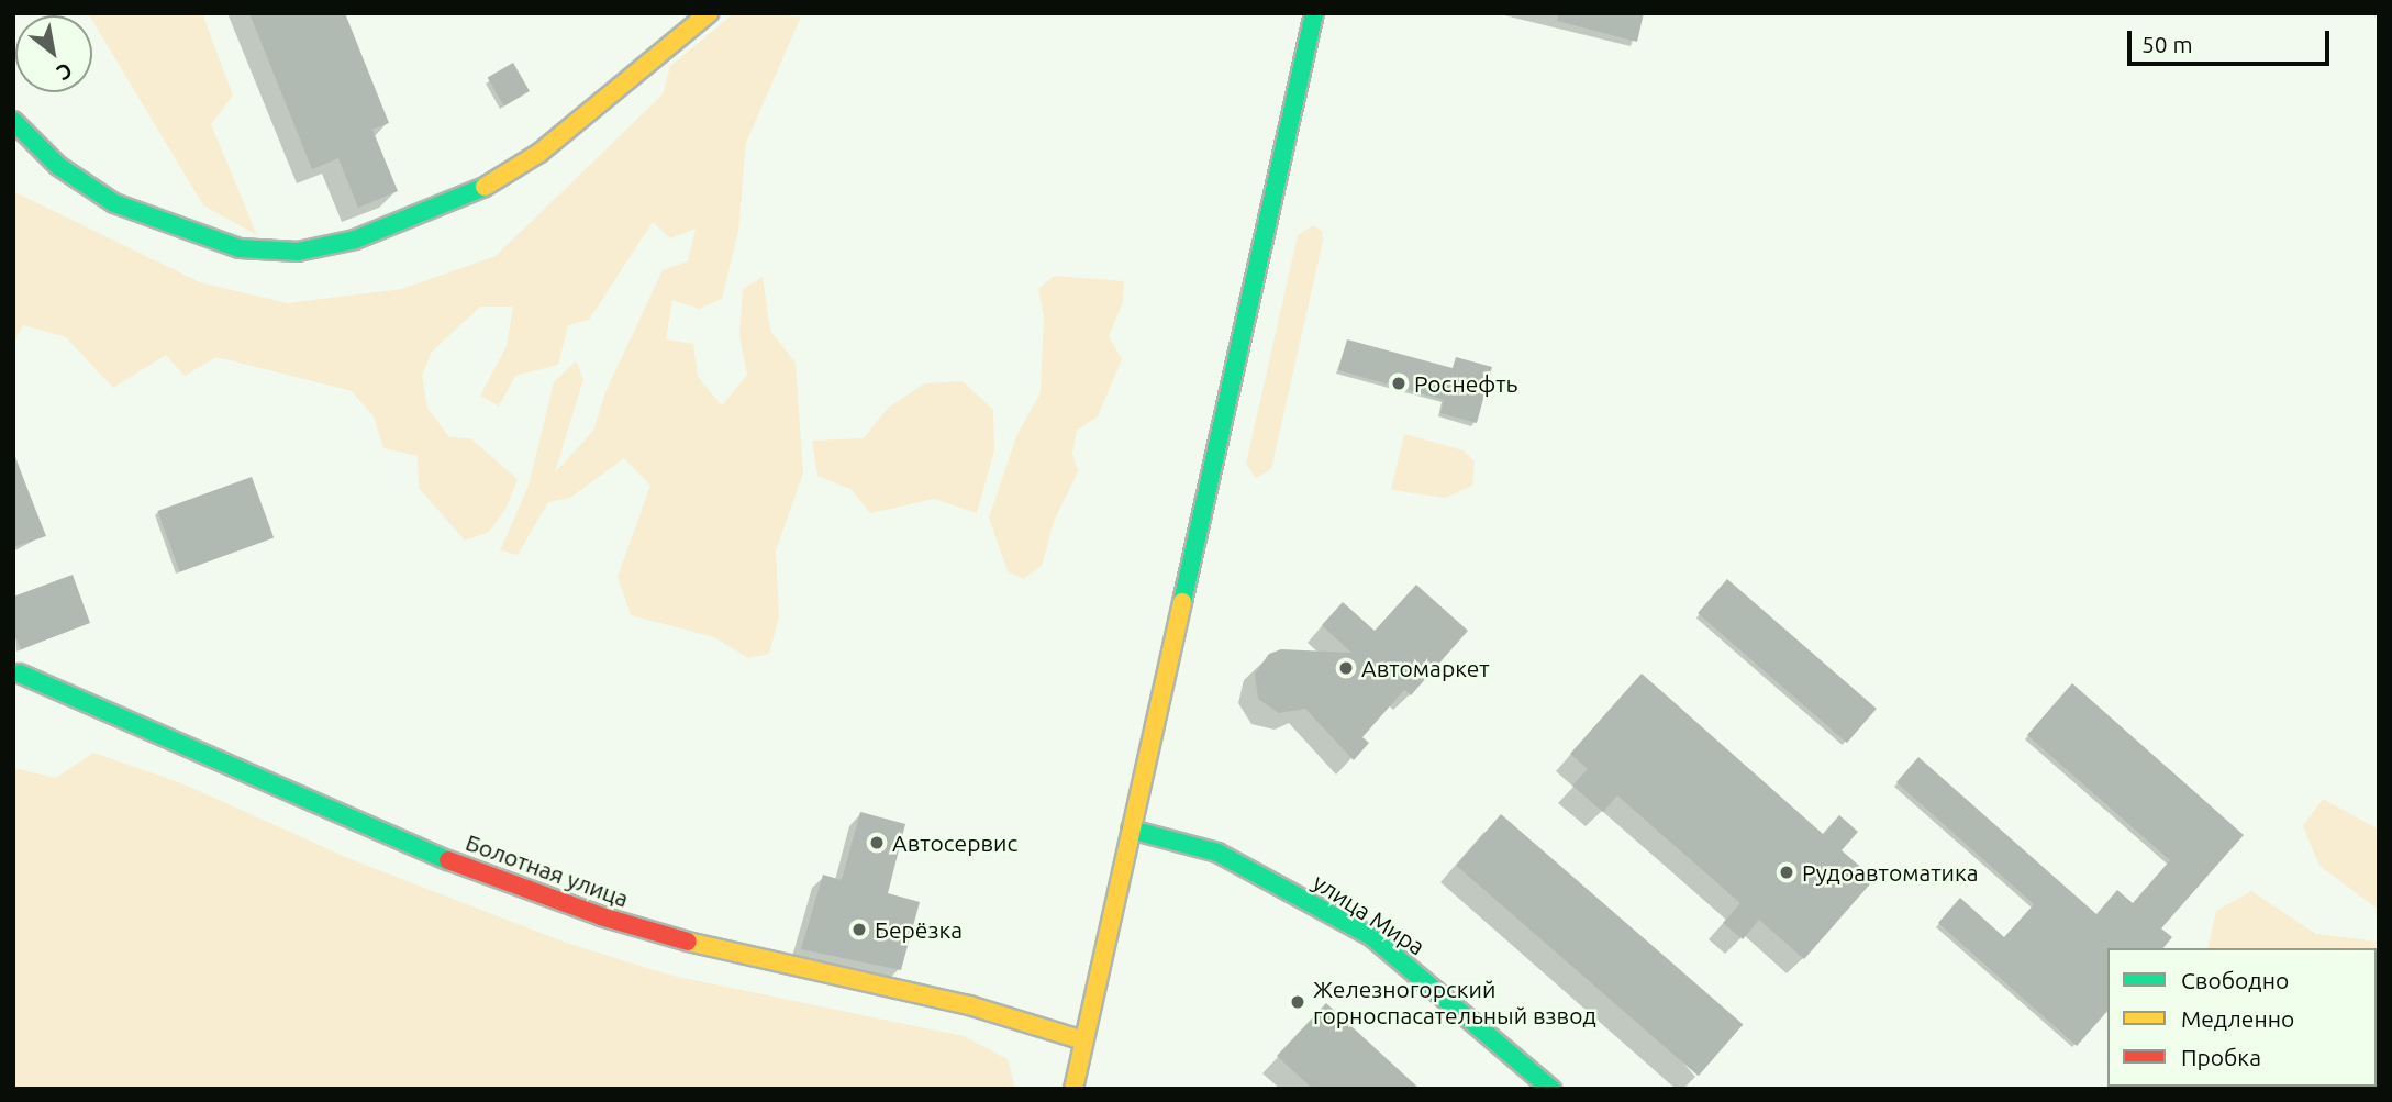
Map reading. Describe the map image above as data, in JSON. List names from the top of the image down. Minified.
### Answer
{"streets":{"main road":["Болотная улица","улица Мира"]},"places":["Роснефть","Автомаркет","Автосервис","Рудоавтоматика","Берёзка","Железногорский горноспасательный взвод"],"legend":["Свободно","Медленно","Пробка"],"scale_bar":"50 m","north":"bottom right"}
